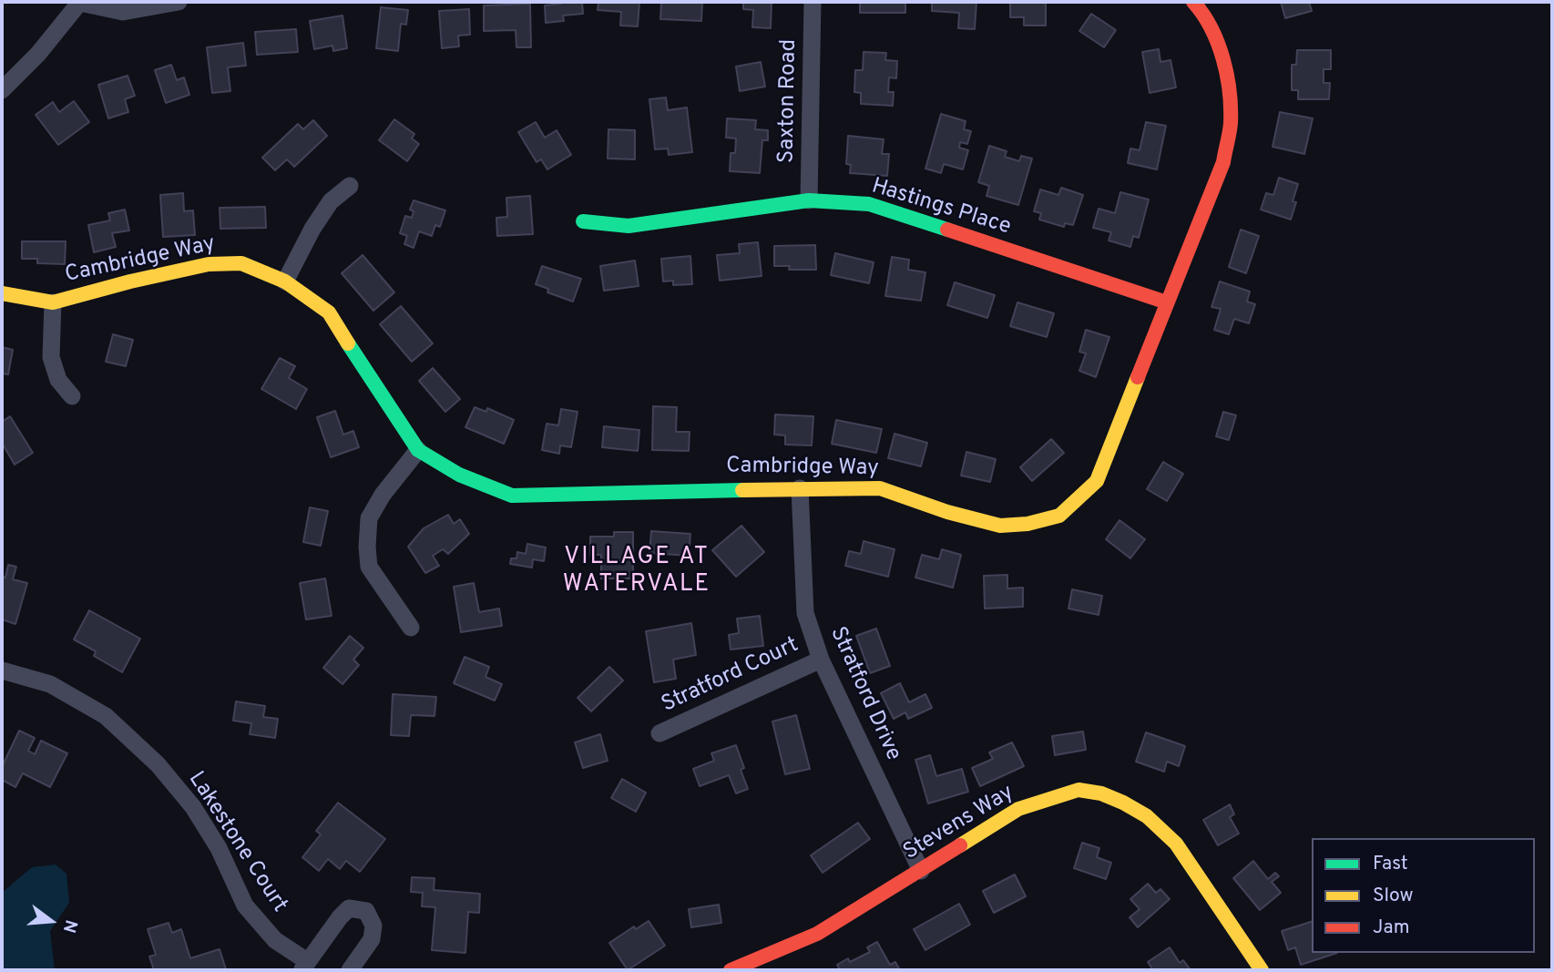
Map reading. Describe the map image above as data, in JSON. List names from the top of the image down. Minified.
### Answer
{"streets":{"street":["Saxton Road","Hastings Place","Cambridge Way","Stratford Court","Stratford Drive","Stevens Way","Lakestone Court"]},"crossings":[["Saxton Road","Hastings Place"],["Hastings Place","Cambridge Way"],["Cambridge Way","Stratford Drive"],["Stratford Court","Stratford Drive"],["Stratford Drive","Stevens Way"]],"districts":["VILLAGE AT WATERVALE"],"legend":["Fast","Slow","Jam"],"north":"right"}
